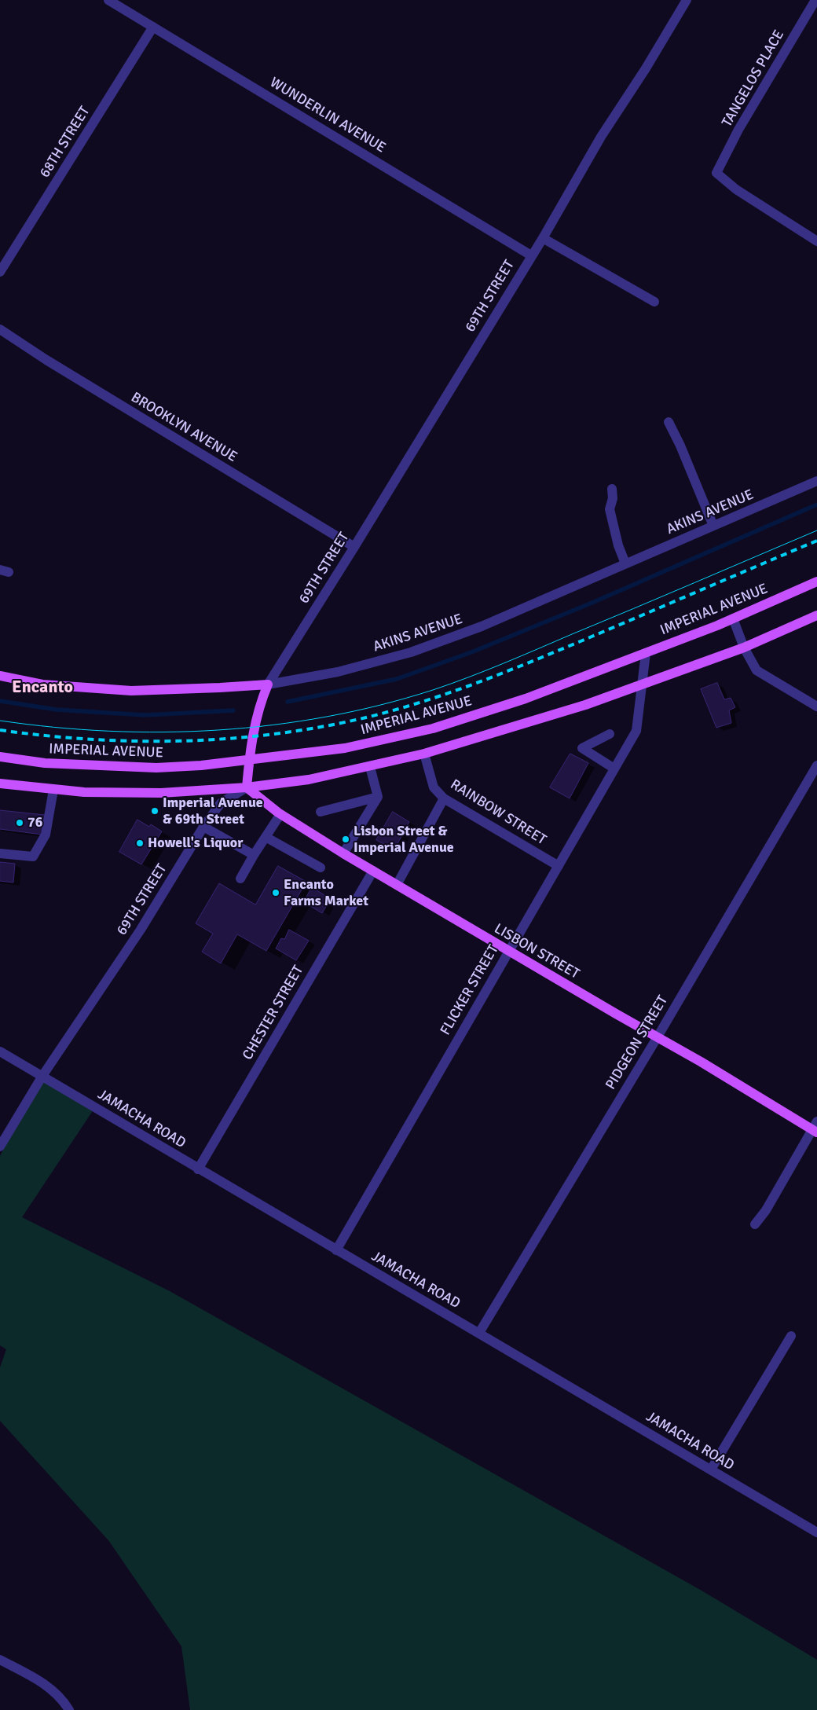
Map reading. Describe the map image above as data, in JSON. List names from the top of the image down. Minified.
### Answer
{"streets":{"main road":["69TH STREET","AKINS AVENUE","IMPERIAL AVENUE","LISBON STREET"],"street":["TANGELOS PLACE","WUNDERLIN AVENUE","68TH STREET","BROOKLYN AVENUE","RAINBOW STREET","FLICKER STREET","CHESTER STREET","PIDGEON STREET","JAMACHA ROAD"]},"crossings":[["WUNDERLIN AVENUE","68TH STREET"],["WUNDERLIN AVENUE","69TH STREET"],["69TH STREET","BROOKLYN AVENUE"],["69TH STREET","AKINS AVENUE"],["69TH STREET","IMPERIAL AVENUE"],["69TH STREET","LISBON STREET"],["69TH STREET","JAMACHA ROAD"],["IMPERIAL AVENUE","FLICKER STREET"],["RAINBOW STREET","FLICKER STREET"],["LISBON STREET","FLICKER STREET"],["LISBON STREET","CHESTER STREET"],["LISBON STREET","PIDGEON STREET"],["FLICKER STREET","JAMACHA ROAD"],["CHESTER STREET","JAMACHA ROAD"],["PIDGEON STREET","JAMACHA ROAD"]],"districts":["Encanto"],"places":["Imperial Avenue & 69th Street","76","Lisbon Street & Imperial Avenue","Howell's Liquor","Encanto Farms Market"]}
